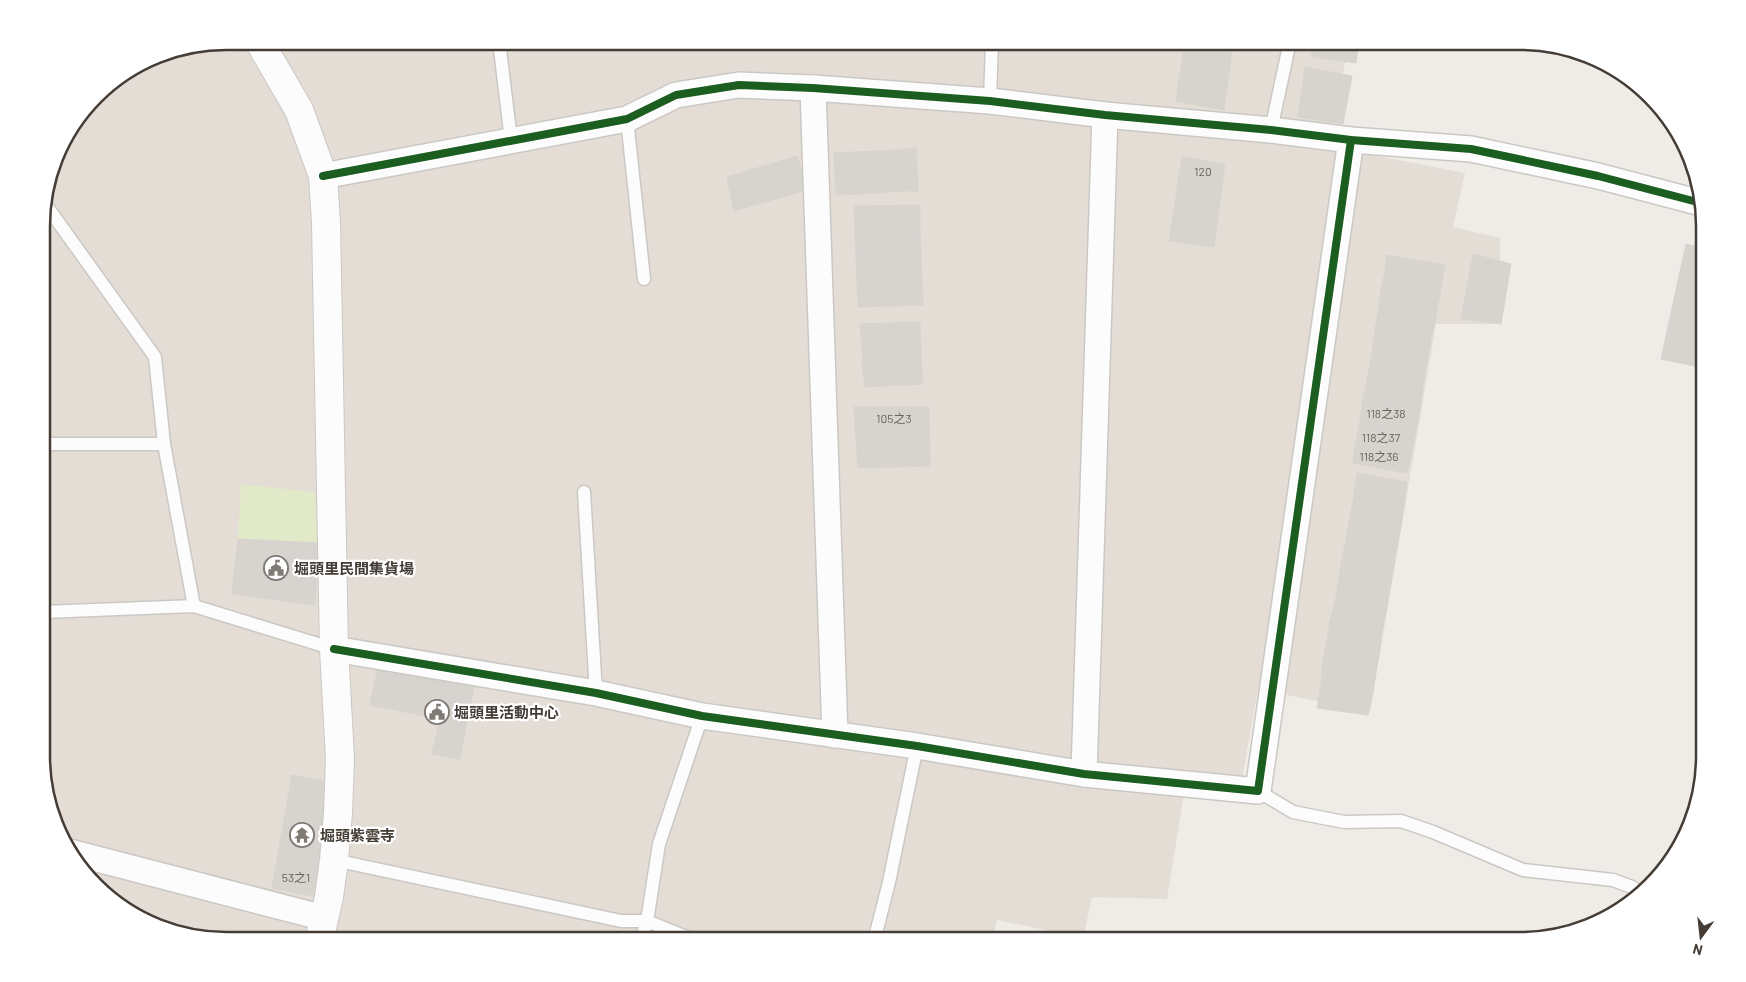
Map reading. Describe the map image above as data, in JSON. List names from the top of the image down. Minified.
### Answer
{"places":{"public building":["堀頭里民間集貨場","堀頭里活動中心"],"temple":["堀頭紫雲寺"]},"house_numbers":["120","118之38","105之3","118之37","118之36","53之1"],"north":"bottom"}
